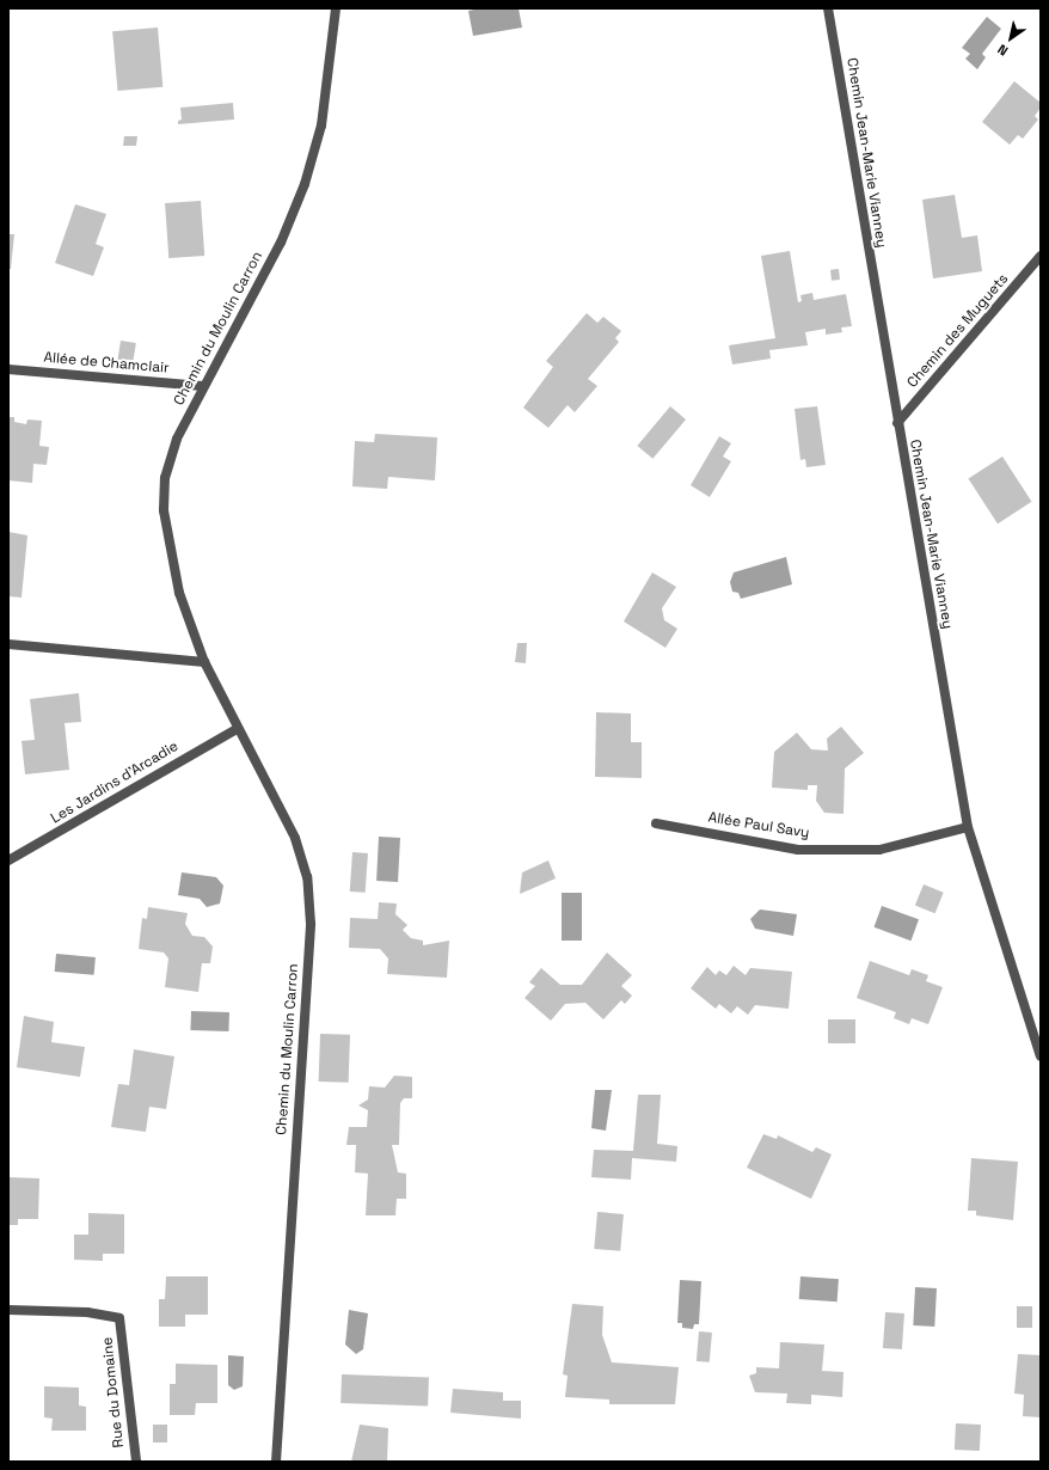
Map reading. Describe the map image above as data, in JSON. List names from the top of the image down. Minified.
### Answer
{"streets":{"street":["Chemin Jean-Marie Vianney","Chemin du Moulin Carron","Chemin des Muguets","Allée de Chamclair","Les Jardins d'Arcadie","Allée Paul Savy","Rue du Domaine"]},"crossings":[["Chemin Jean-Marie Vianney","Chemin des Muguets"],["Chemin Jean-Marie Vianney","Allée Paul Savy"],["Chemin du Moulin Carron","Allée de Chamclair"],["Chemin du Moulin Carron","Les Jardins d'Arcadie"]],"north":"bottom left"}
